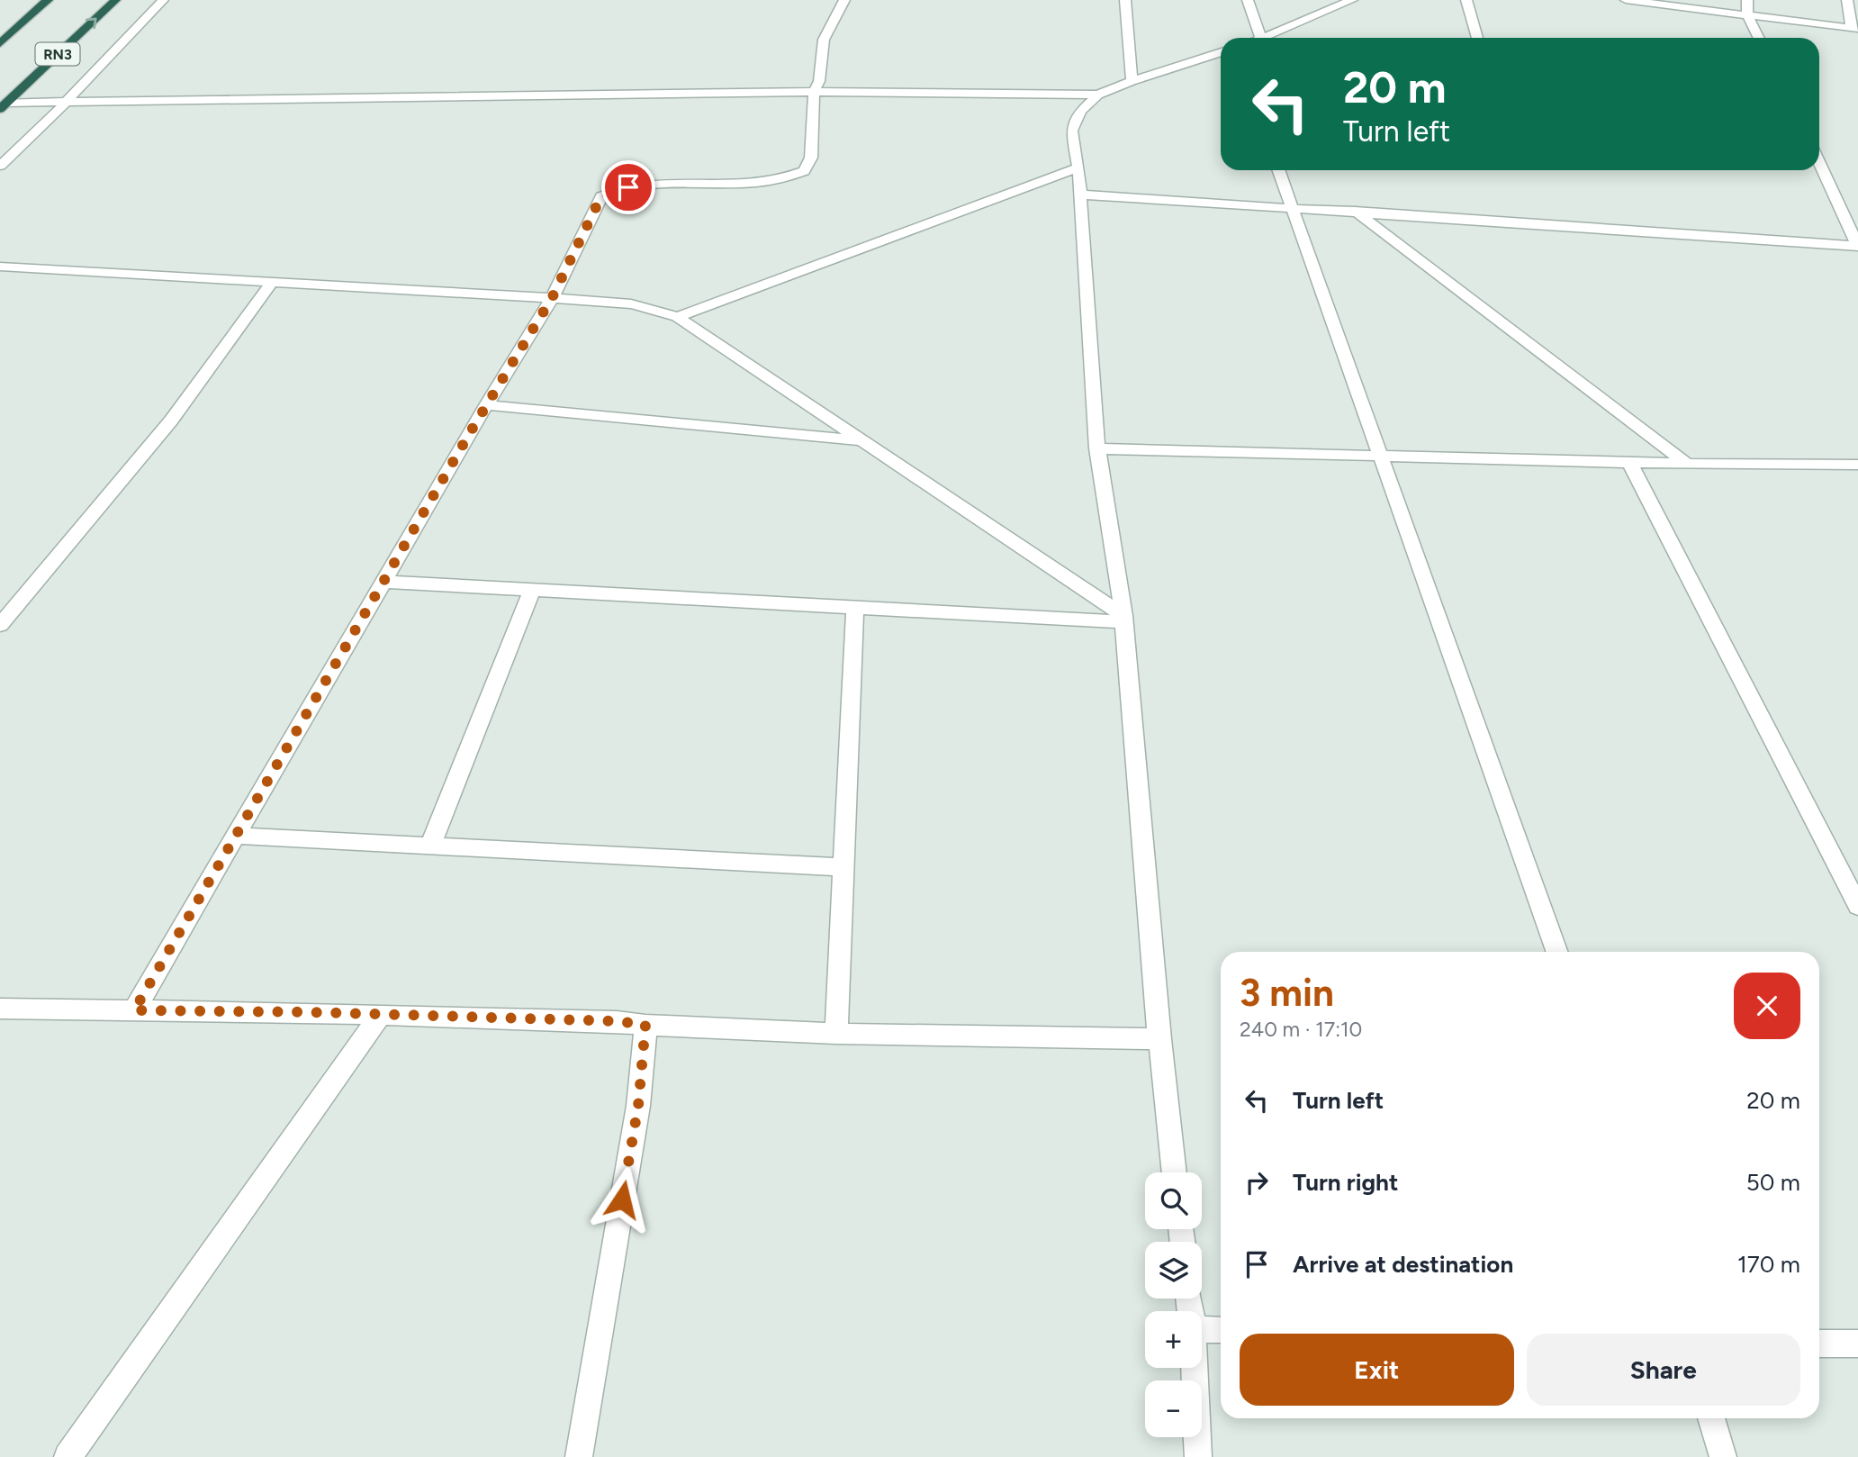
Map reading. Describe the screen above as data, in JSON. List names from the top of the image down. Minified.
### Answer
{"streets":{"highway":["RN3"]},"page":{"turn":["20 m","Turn left"],"heading":["3 min","240 m · 17:10"],"list":[{"name":"Turn left","value":"20 m"},{"name":"Turn right","value":"50 m"},{"name":"Arrive at destination","value":"170 m"}],"map_buttons":["+","−"],"buttons":["Exit","Share"]}}
